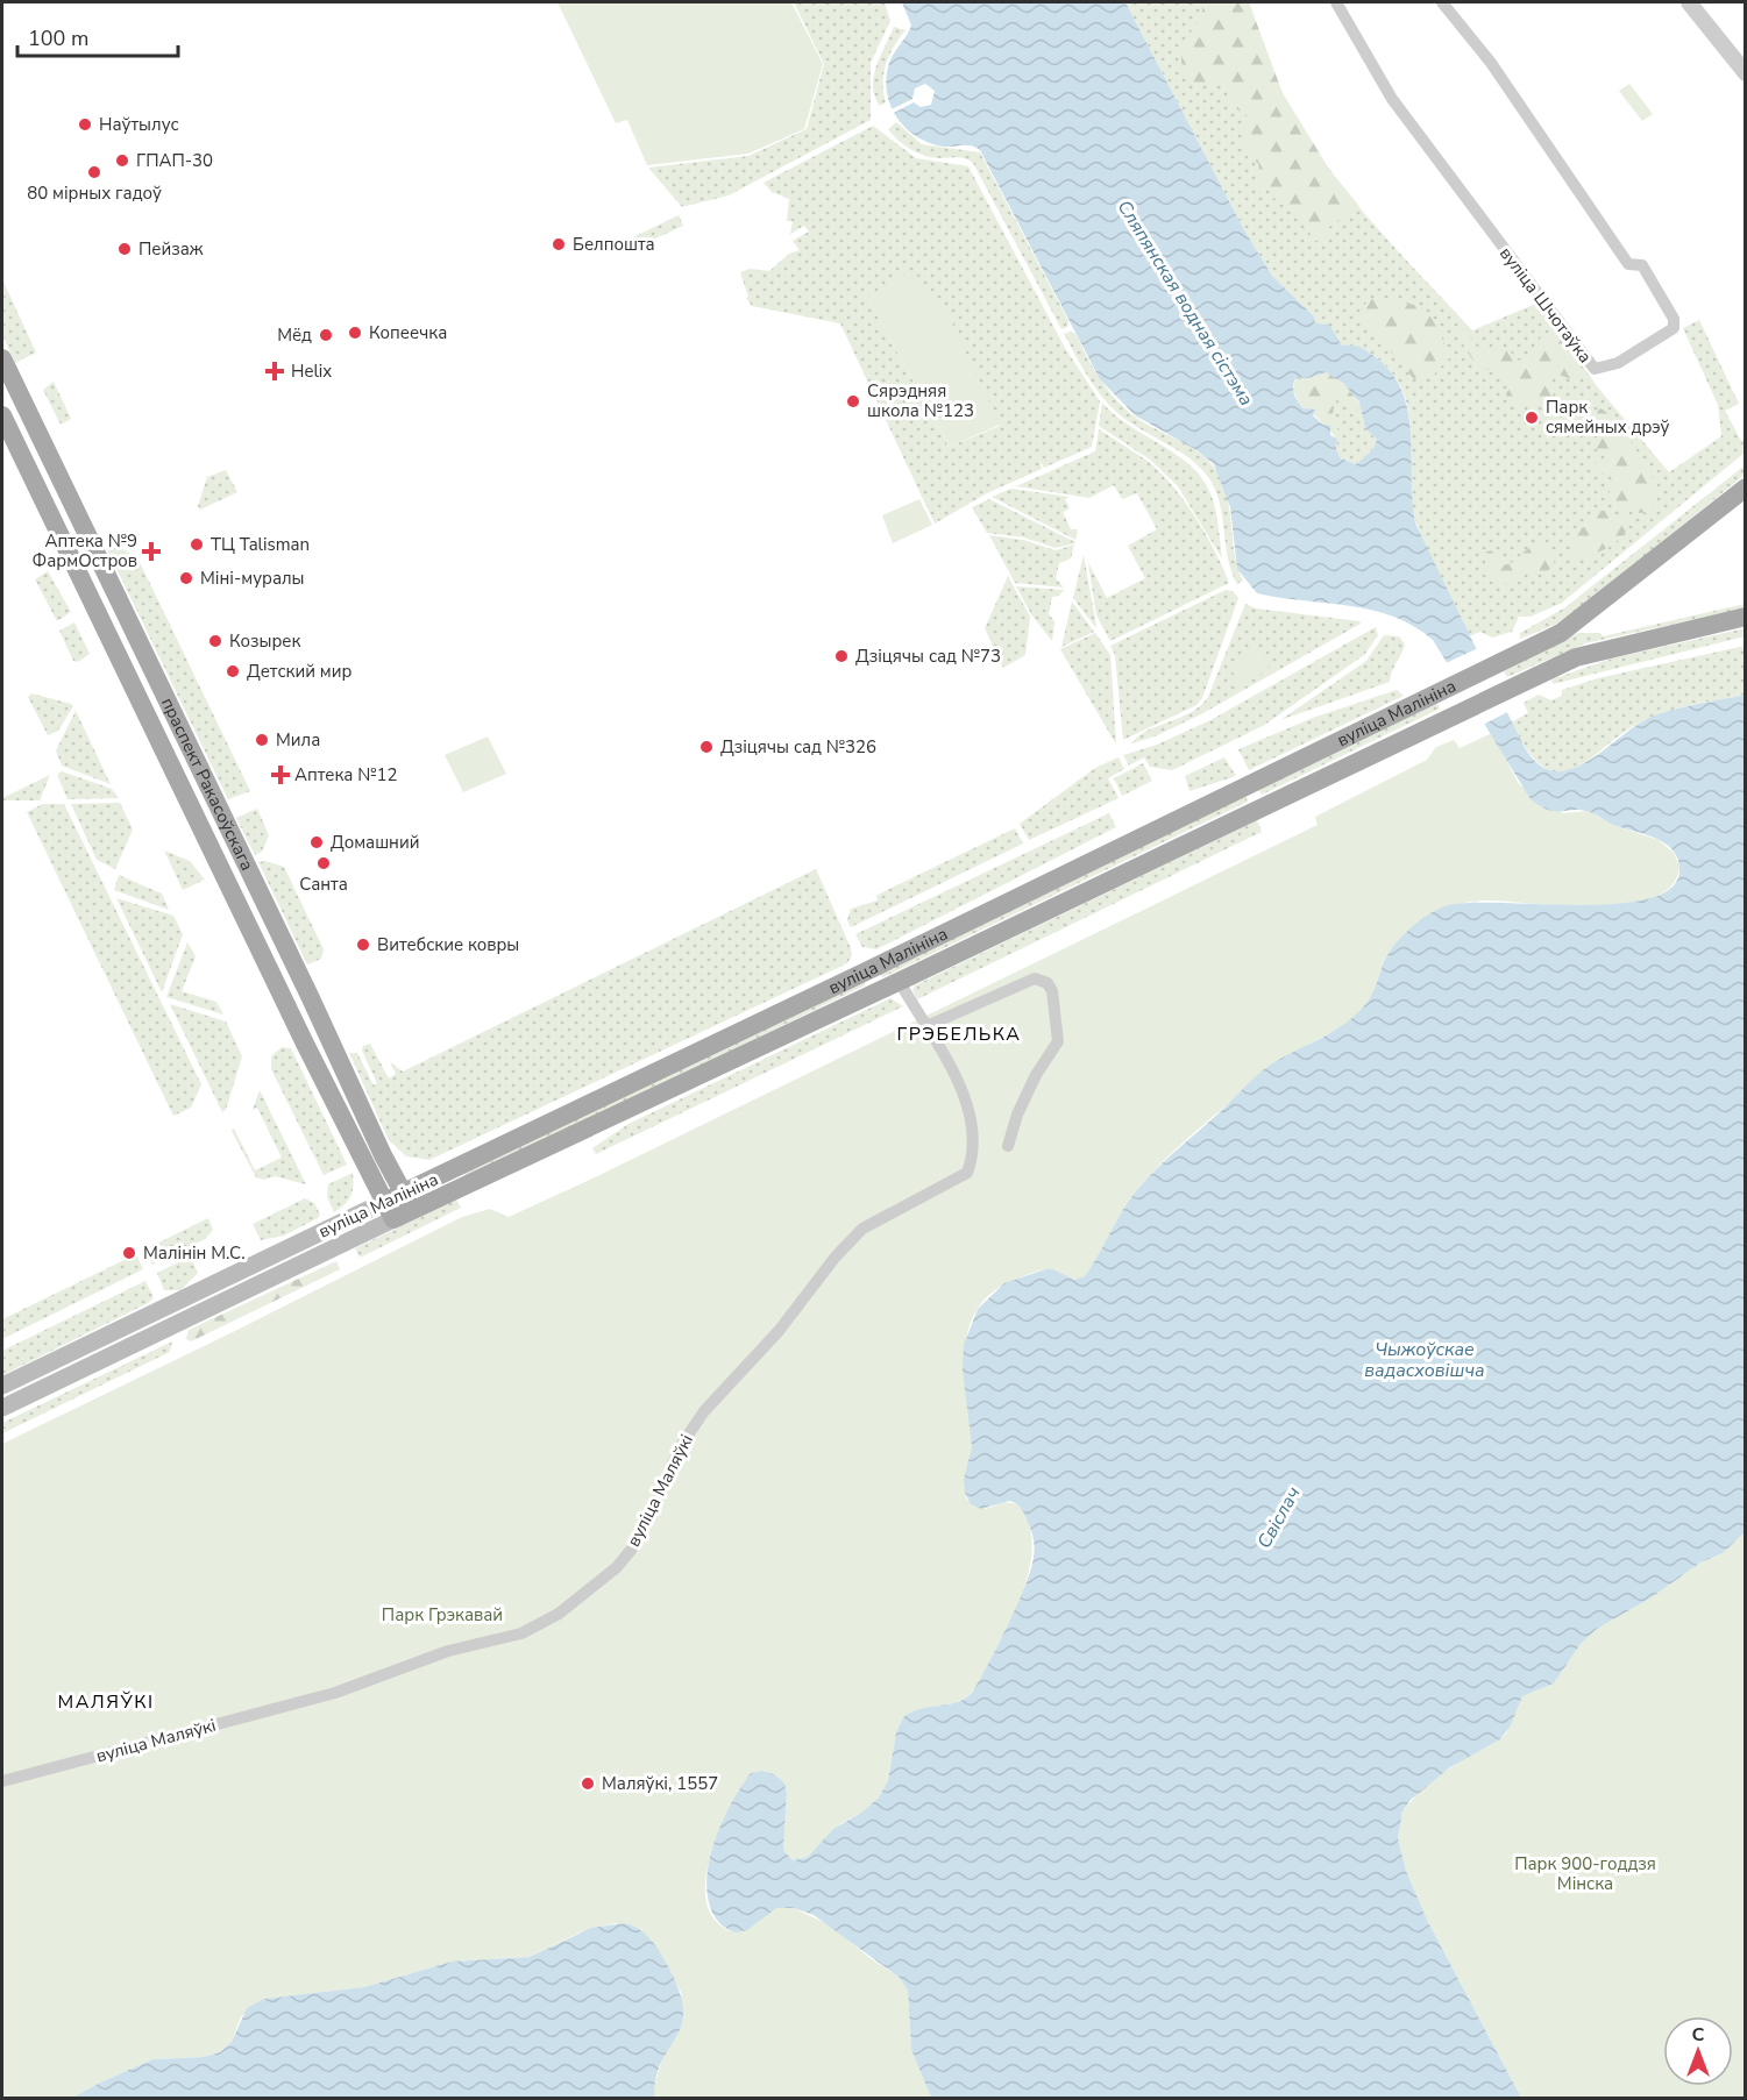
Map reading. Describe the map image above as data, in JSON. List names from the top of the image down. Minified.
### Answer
{"streets":{"main road":["вуліца Малініна","праспект Ракасоўскага"],"street":["вуліца Шчотаўка","вуліца Маляўкі"]},"crossings":[["вуліца Малініна","праспект Ракасоўскага"],["вуліца Малініна","вуліца Маляўкі"]],"districts":["ГРЭБЕЛЬКА","МАЛЯЎКІ"],"water":["Сляпянская водная сістэма","Чыжоўскае вадасховішча","Свіслач"],"parks":["Парк Грэкавай","Парк 900-годдзя Мінска"],"places":{"other":["Наўтылус","ГПАП-30","80 мірных гадоў","Белпошта","Пейзаж","Копеечка","Мёд","Сярэдняя школа №123","Парк сямейных дрэў","ТЦ Talisman","Міні-муралы","Козырек","Дзіцячы сад №73","Детский мир","Мила","Дзіцячы сад №326","Домашний","Санта","Витебские ковры","Малінін М.С.","Маляўкі, 1557"],"health":["Helix","Аптека №9 ФармОстров","Аптека №12"]},"scale_bar":"100 m","north":"top"}
